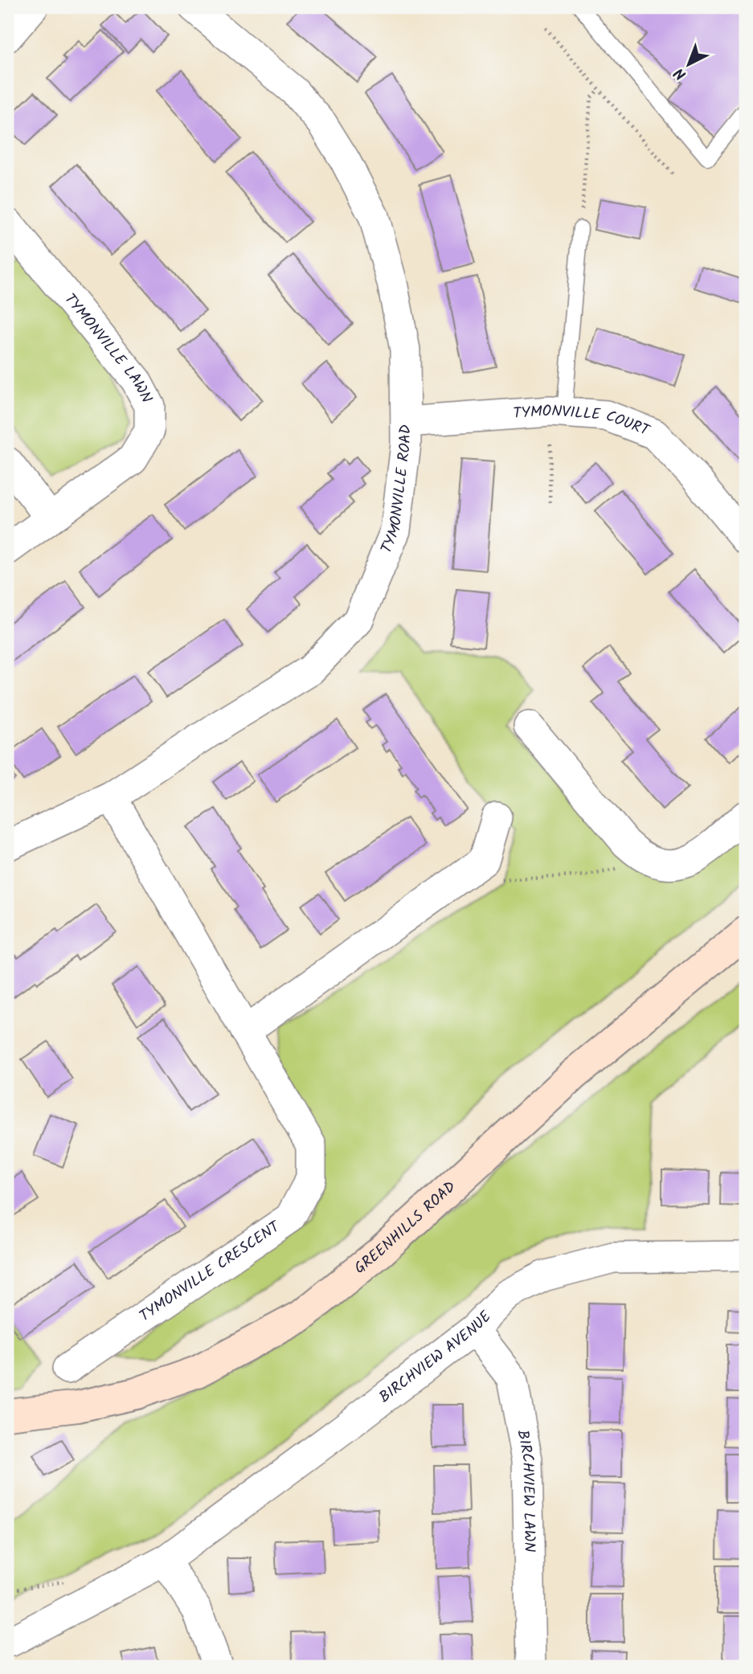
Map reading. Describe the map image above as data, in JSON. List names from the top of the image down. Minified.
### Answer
{"streets":{"main road":["GREENHILLS ROAD"],"street":["TYMONVILLE LAWN","TYMONVILLE COURT","TYMONVILLE ROAD","TYMONVILLE CRESCENT","BIRCHVIEW AVENUE","BIRCHVIEW LAWN"]},"crossings":[["TYMONVILLE COURT","TYMONVILLE ROAD"],["TYMONVILLE ROAD","TYMONVILLE CRESCENT"],["BIRCHVIEW AVENUE","BIRCHVIEW LAWN"]],"north":"bottom left"}
